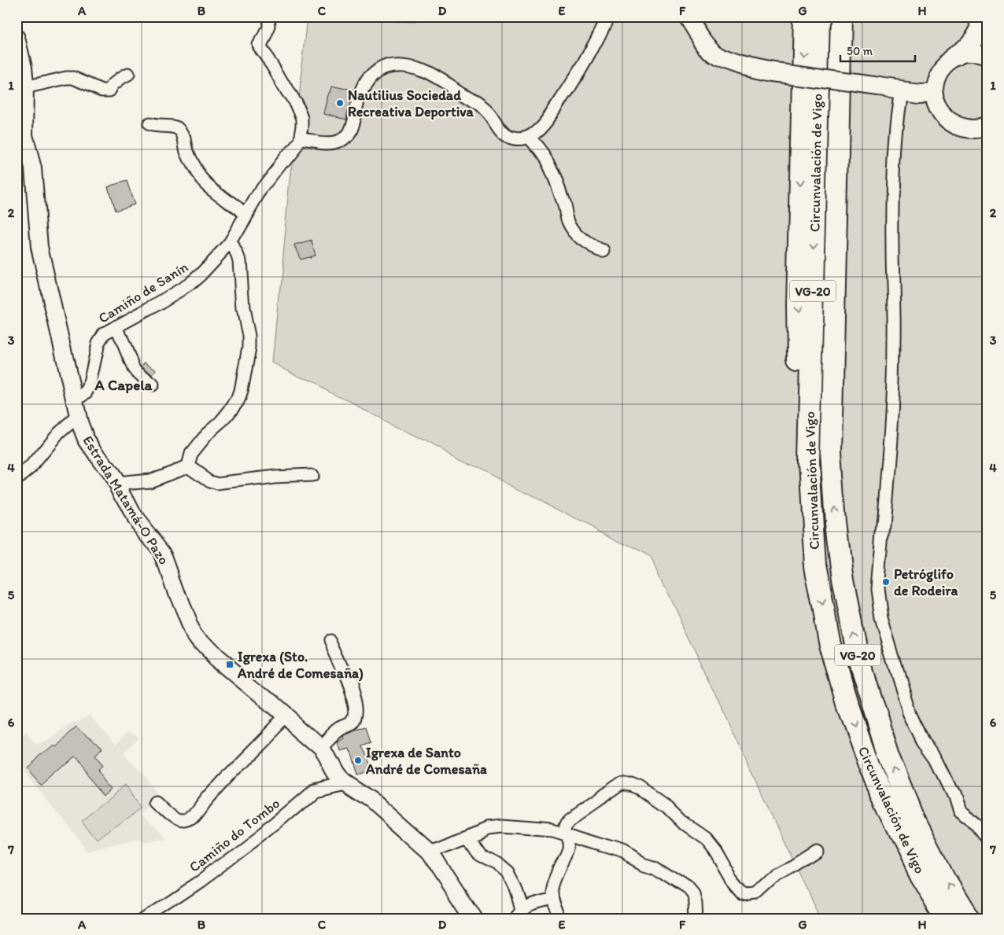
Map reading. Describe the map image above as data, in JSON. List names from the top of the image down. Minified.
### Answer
{"streets":{"highway":["Circunvalación de Vigo","VG-20"],"street":["Camiño de Sanín","Estrada Matamá-O Pazo","Camiño do Tombo"]},"crossings":[["Camiño de Sanín","Estrada Matamá-O Pazo"],["Estrada Matamá-O Pazo","Camiño do Tombo"]],"districts":["A Capela"],"places":{"other":["Nautilius Sociedad Recreativa Deportiva","Petróglifo de Rodeira","Igrexa de Santo André de Comesaña"],"transit":["Igrexa (Sto. André de Comesaña)"]},"scale_bar":"50 m","grid":{"columns":["A","B","C","D","E","F","G","H"],"rows":["1","2","3","4","5","6","7"]}}
